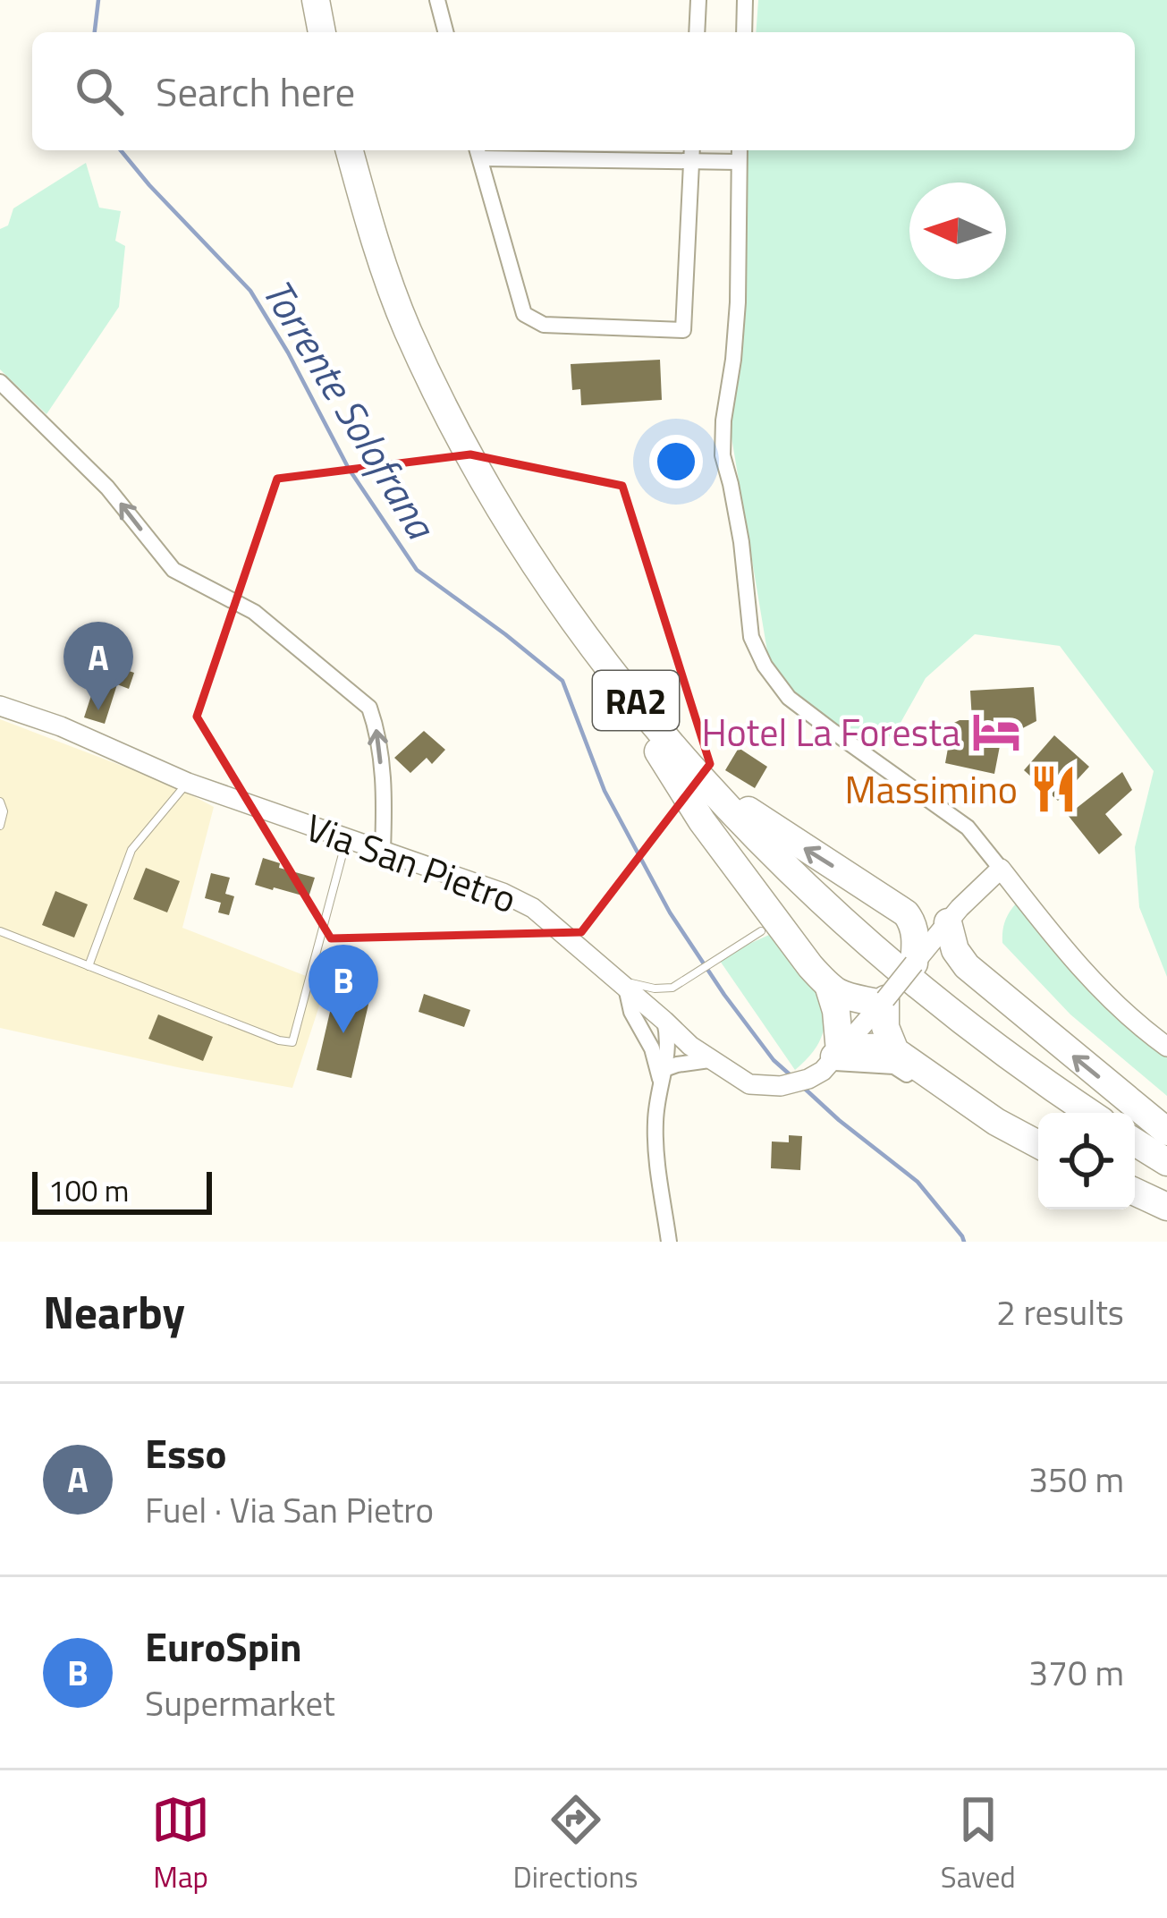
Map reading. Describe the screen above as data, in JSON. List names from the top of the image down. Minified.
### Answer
{"streets":{"highway":["RA2"],"street":["Via San Pietro"]},"water":["Torrente Solofrana"],"places":{"hotel":["Hotel La Foresta"],"restaurant":["Massimino"]},"scale_bar":"100 m","north":"left","page":{"search":"Search here","pins":["A","B"],"scale":"100 m","heading":["Nearby","2 results"],"list":[{"mark":"A","name":"Esso","note":"Fuel · Via San Pietro","value":"350 m"},{"mark":"B","name":"EuroSpin","note":"Supermarket","value":"370 m"}],"nav":["Map","Directions","Saved"]}}
